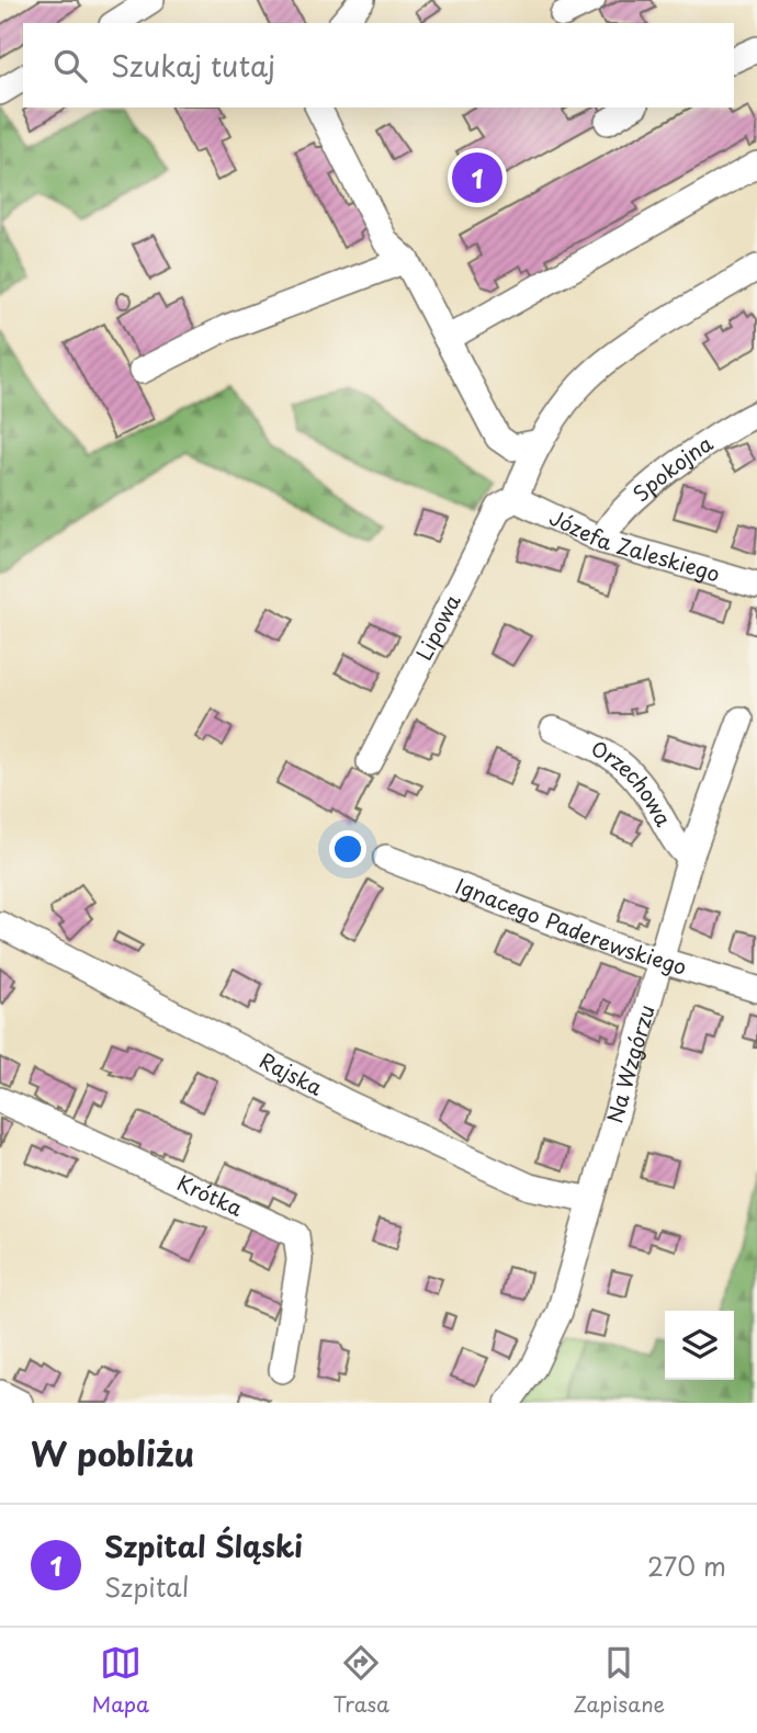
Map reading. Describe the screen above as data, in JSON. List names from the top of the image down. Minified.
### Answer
{"streets":{"street":["Spokojna","Józefa Zaleskiego","Lipowa","Orzechowa","Ignacego Paderewskiego","Na Wzgórzu","Rajska","Krótka"]},"crossings":[["Spokojna","Józefa Zaleskiego"],["Józefa Zaleskiego","Lipowa"],["Orzechowa","Na Wzgórzu"],["Ignacego Paderewskiego","Na Wzgórzu"],["Na Wzgórzu","Rajska"]],"page":{"search":"Szukaj tutaj","pins":"1","heading":"W pobliżu","list":[{"mark":"1","name":"Szpital Śląski","note":"Szpital","value":"270 m"}],"nav":["Mapa","Trasa","Zapisane"]}}
